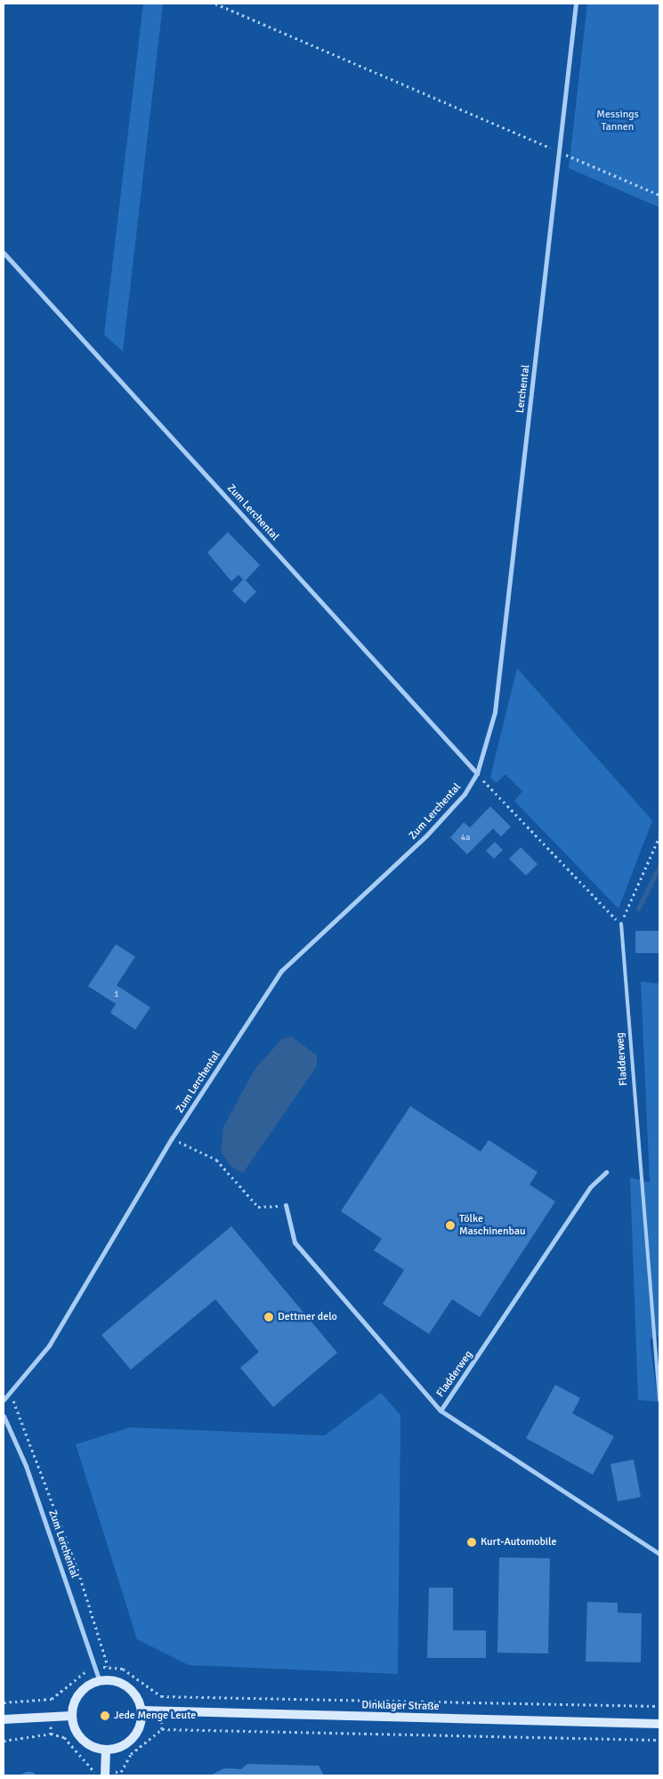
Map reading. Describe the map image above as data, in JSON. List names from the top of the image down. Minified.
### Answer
{"streets":{"main road":["Dinklager Straße"],"street":["Lerchental","Zum Lerchental","Fladderweg"]},"crossings":[["Lerchental","Zum Lerchental"],["Zum Lerchental","Dinklager Straße"]],"parks":["Messings Tannen"],"places":["Tölke Maschinenbau","Dettmer delo","Kurt-Automobile","Jede Menge Leute"],"house_numbers":["4a","1"]}
